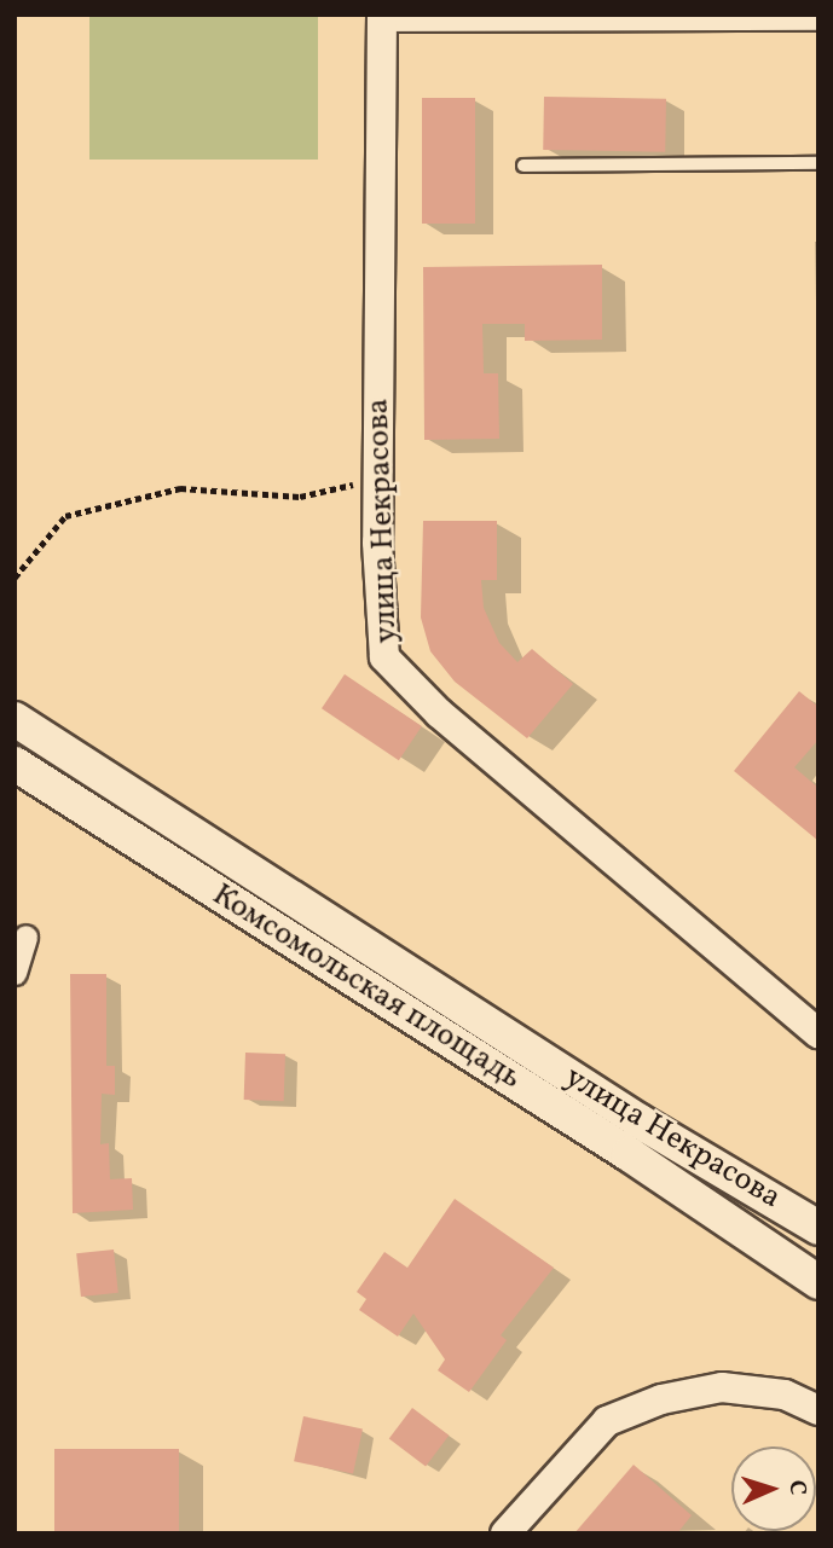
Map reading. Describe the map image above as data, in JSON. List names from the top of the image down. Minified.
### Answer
{"streets":{"main road":["улица Некрасова","Комсомольская площадь"]},"north":"right"}
